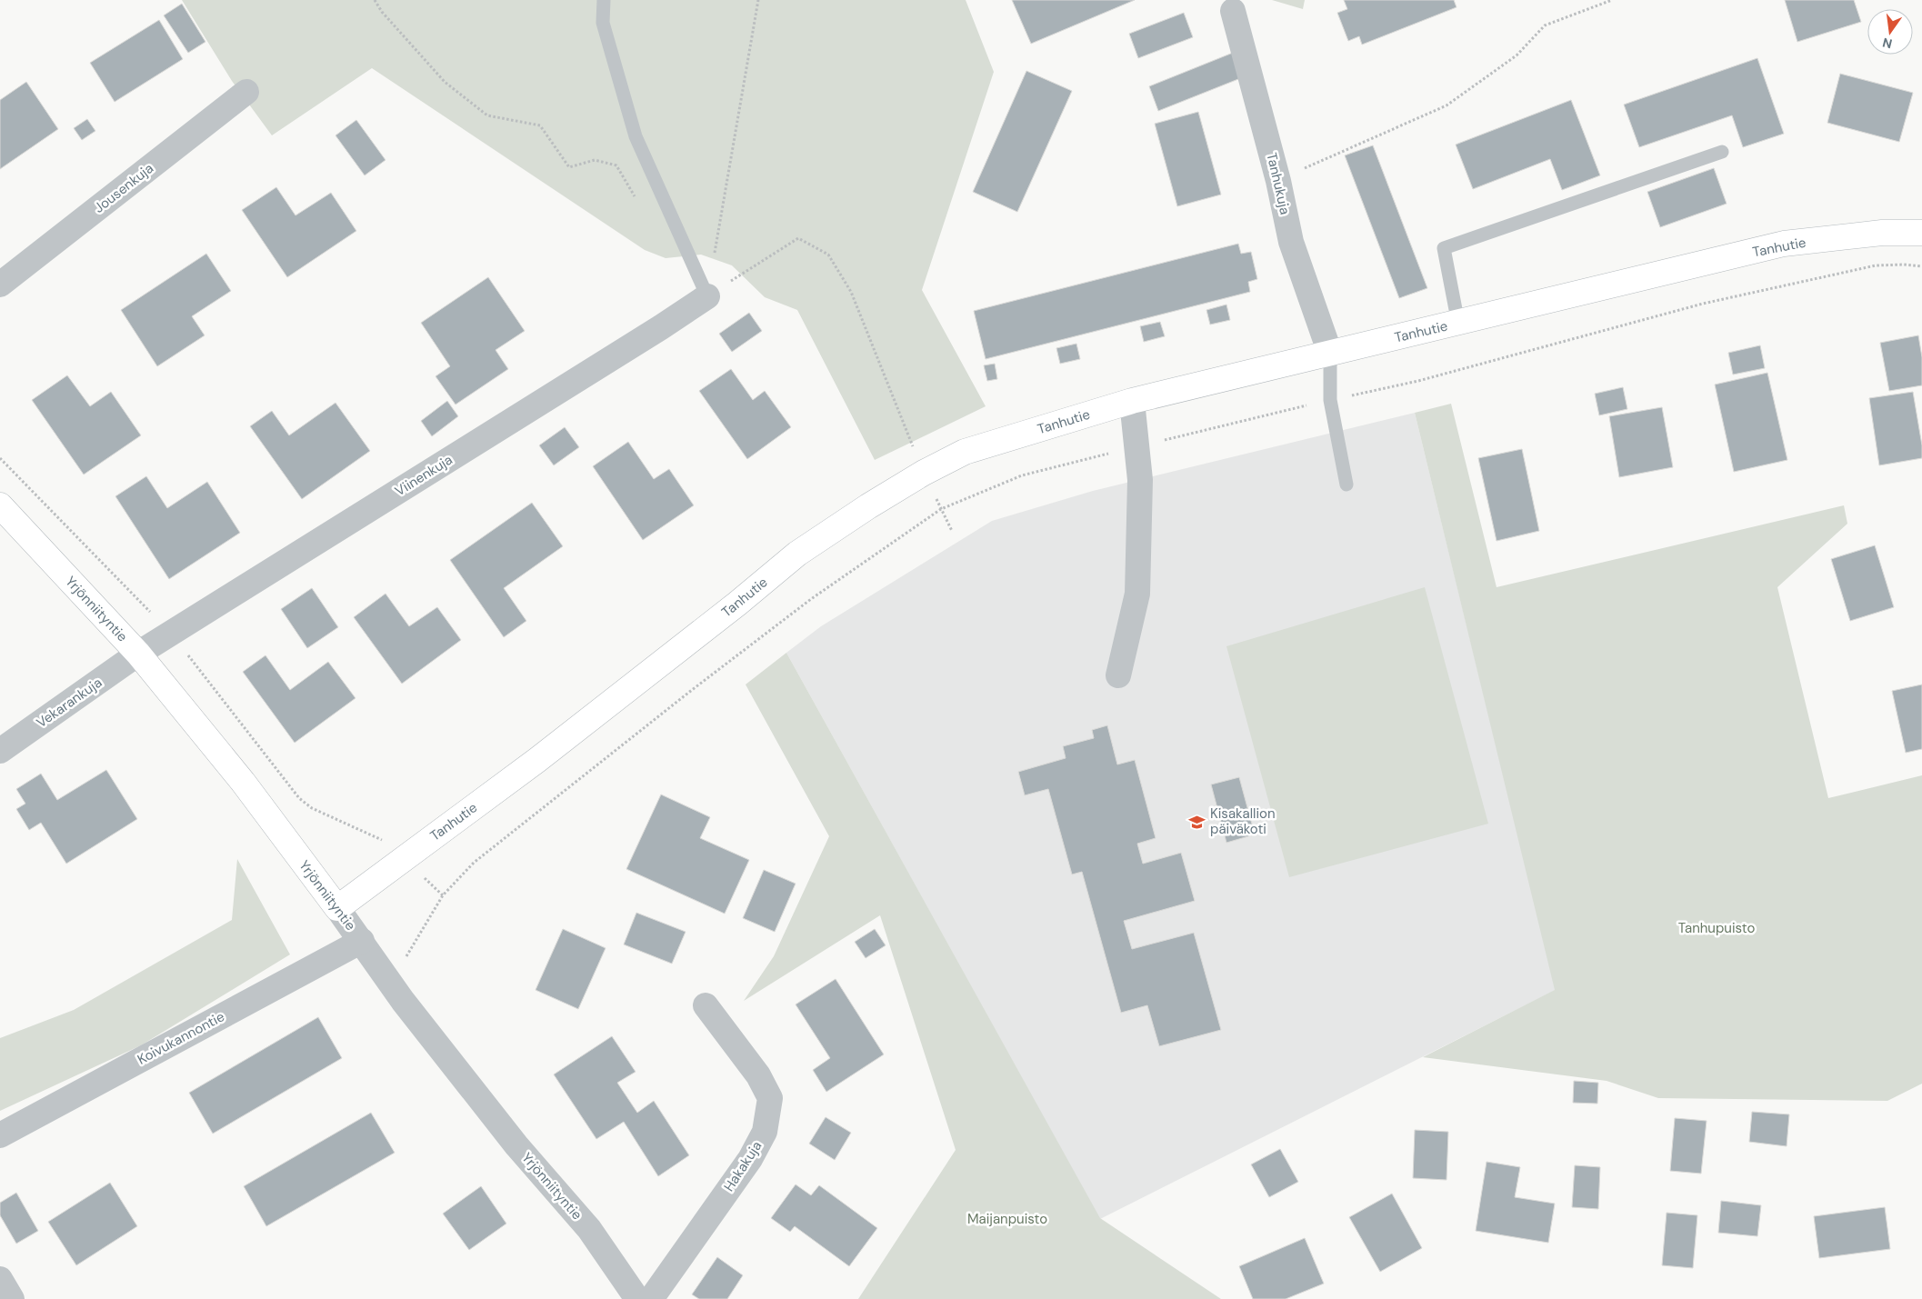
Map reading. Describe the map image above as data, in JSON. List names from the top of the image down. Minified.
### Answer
{"streets":{"street":["Tanhukuja","Jousenkuja","Tanhutie","Viinenkuja","Yrjönniityntie","Vekarankuja","Koivukannontie","Hakakuja"]},"crossings":[["Tanhukuja","Tanhutie"],["Tanhutie","Yrjönniityntie"],["Viinenkuja","Yrjönniityntie"],["Viinenkuja","Vekarankuja"],["Yrjönniityntie","Vekarankuja"],["Yrjönniityntie","Koivukannontie"]],"parks":["Tanhupuisto","Maijanpuisto"],"places":{"school or university":["Kisakallion päiväkoti"]},"north":"bottom"}
